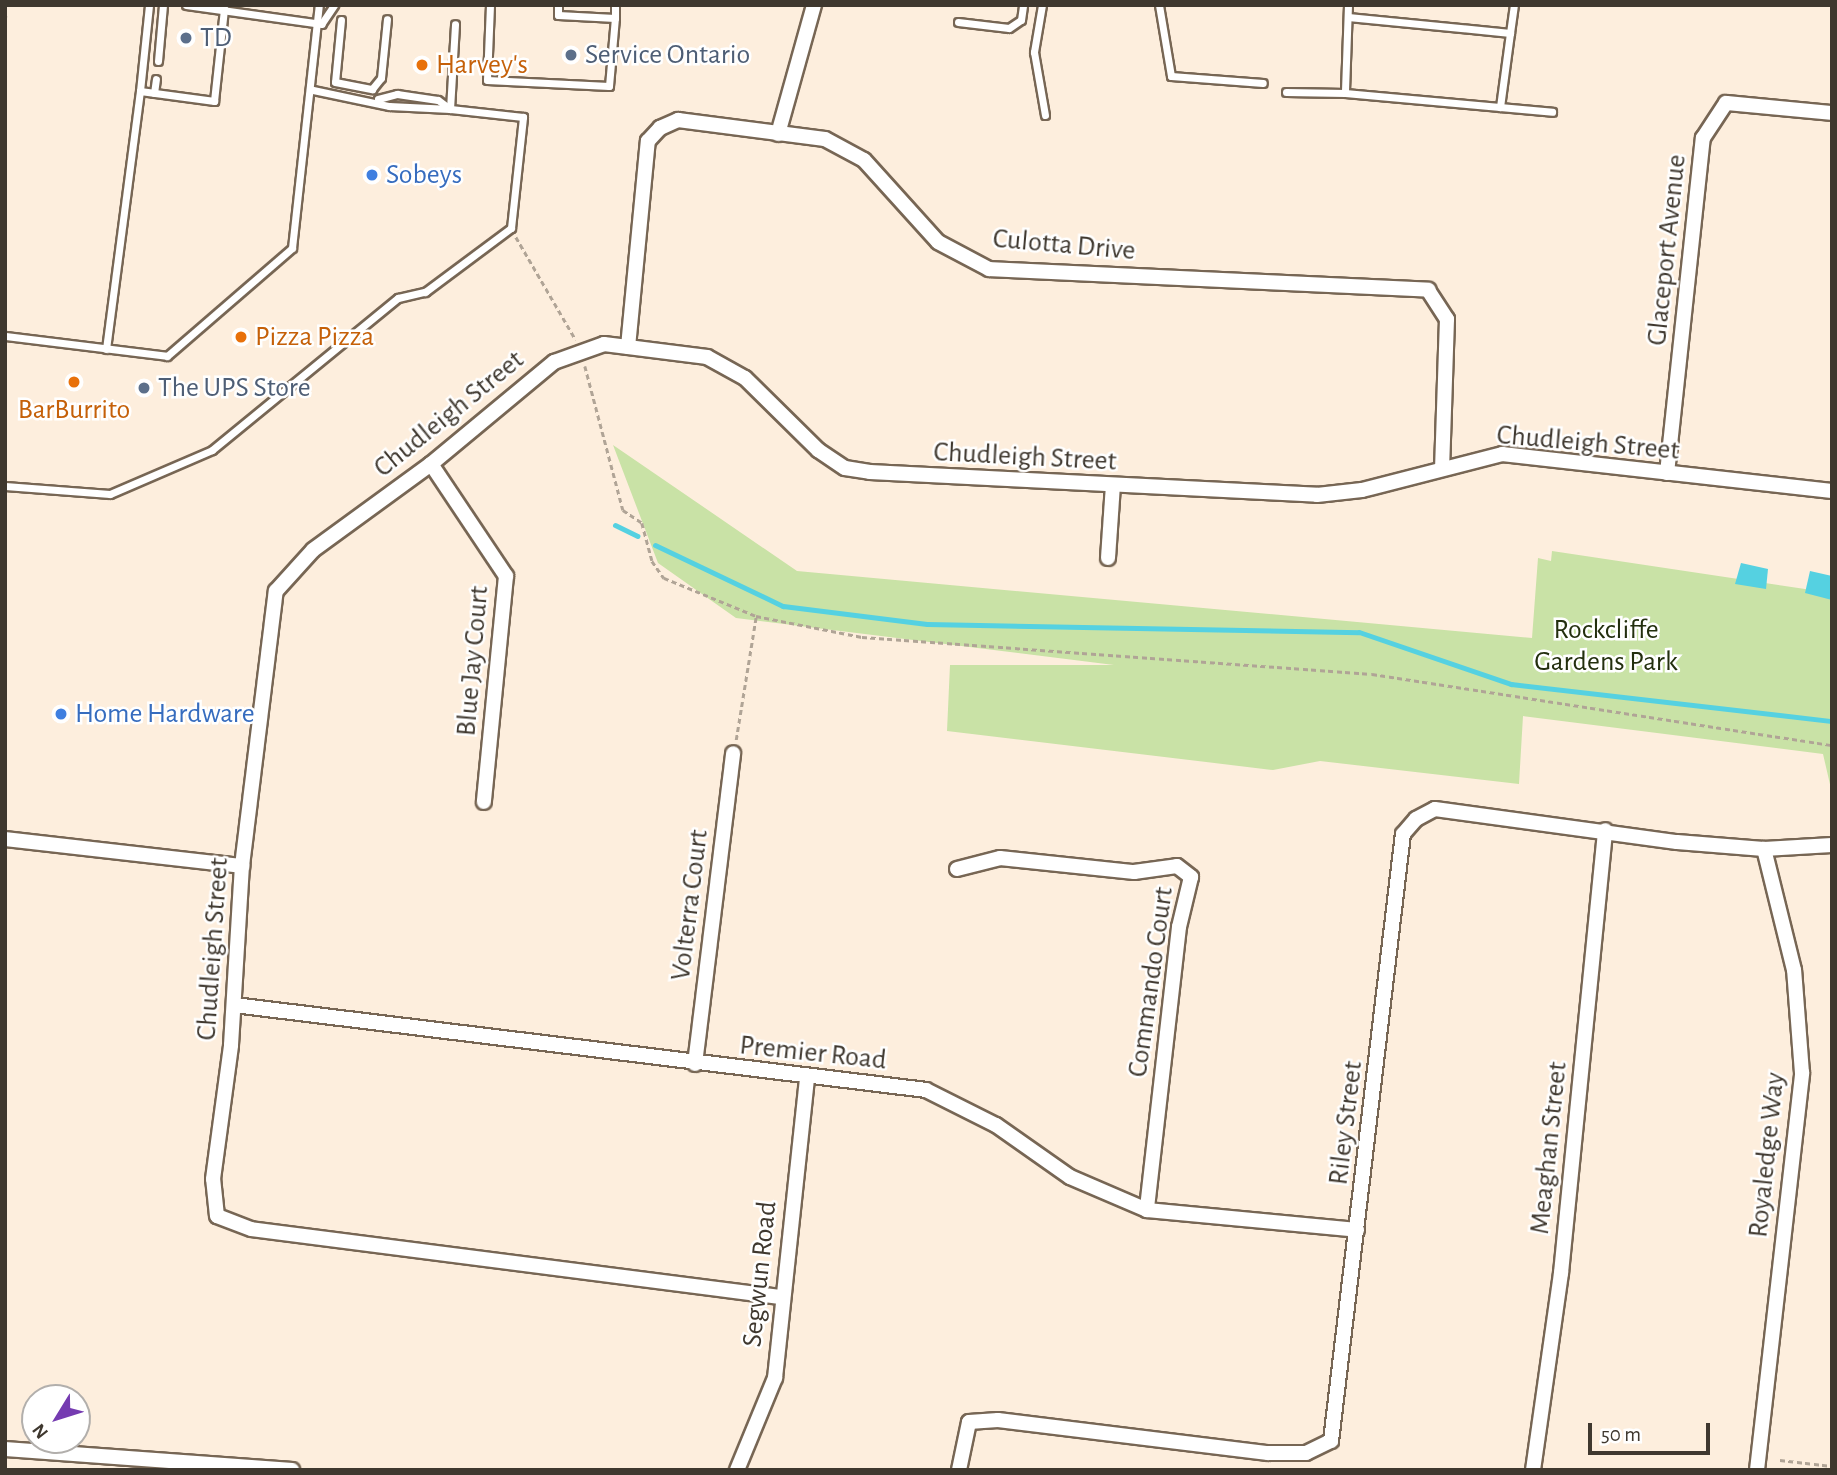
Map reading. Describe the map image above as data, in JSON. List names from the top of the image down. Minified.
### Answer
{"streets":{"street":["Culotta Drive","Glaceport Avenue","Chudleigh Street","Blue Jay Court","Volterra Court","Commando Court","Premier Road","Riley Street","Meaghan Street","Royaledge Way","Segwun Road"]},"crossings":[["Culotta Drive","Chudleigh Street"],["Glaceport Avenue","Chudleigh Street"],["Chudleigh Street","Blue Jay Court"],["Chudleigh Street","Premier Road"],["Chudleigh Street","Segwun Road"],["Volterra Court","Premier Road"],["Commando Court","Premier Road"],["Premier Road","Riley Street"],["Premier Road","Segwun Road"],["Riley Street","Meaghan Street"],["Riley Street","Royaledge Way"]],"parks":["Rockcliffe Gardens Park"],"places":["TD","Service Ontario","Harvey's","Sobeys","Pizza Pizza","BarBurrito","The UPS Store","Home Hardware"],"scale_bar":"50 m","north":"bottom left"}
